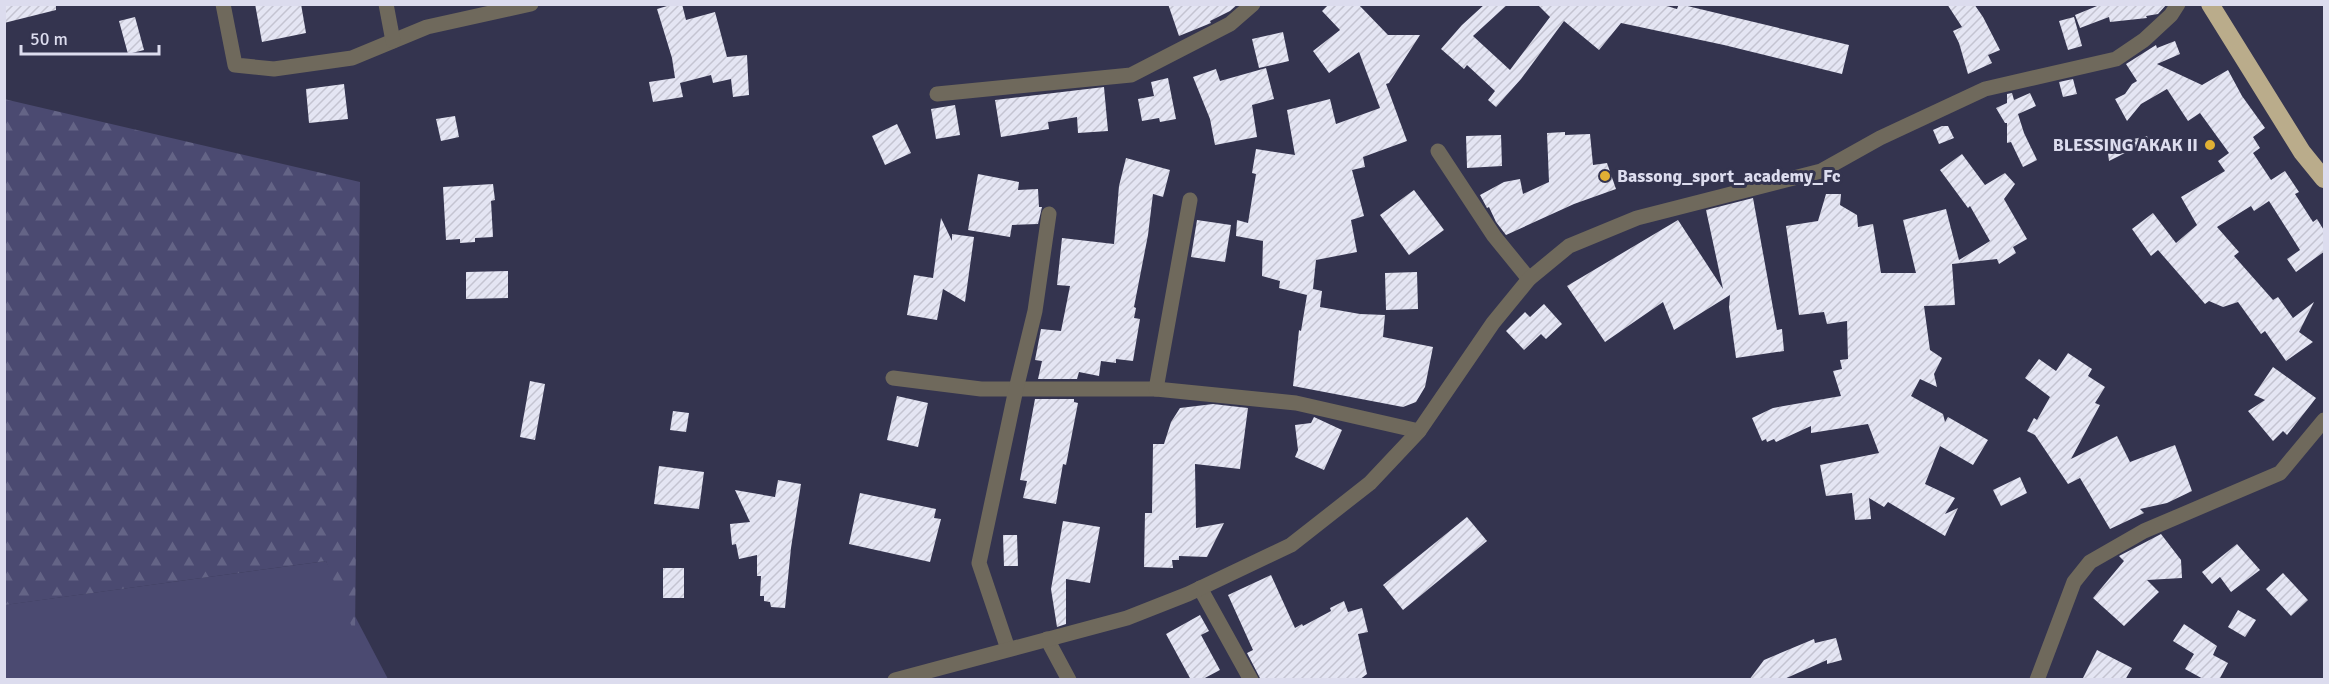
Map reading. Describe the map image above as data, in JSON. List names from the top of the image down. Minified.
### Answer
{"places":["BLESSING AKAK II","Bassong_sport_academy_Fc"],"scale_bar":"50 m"}
